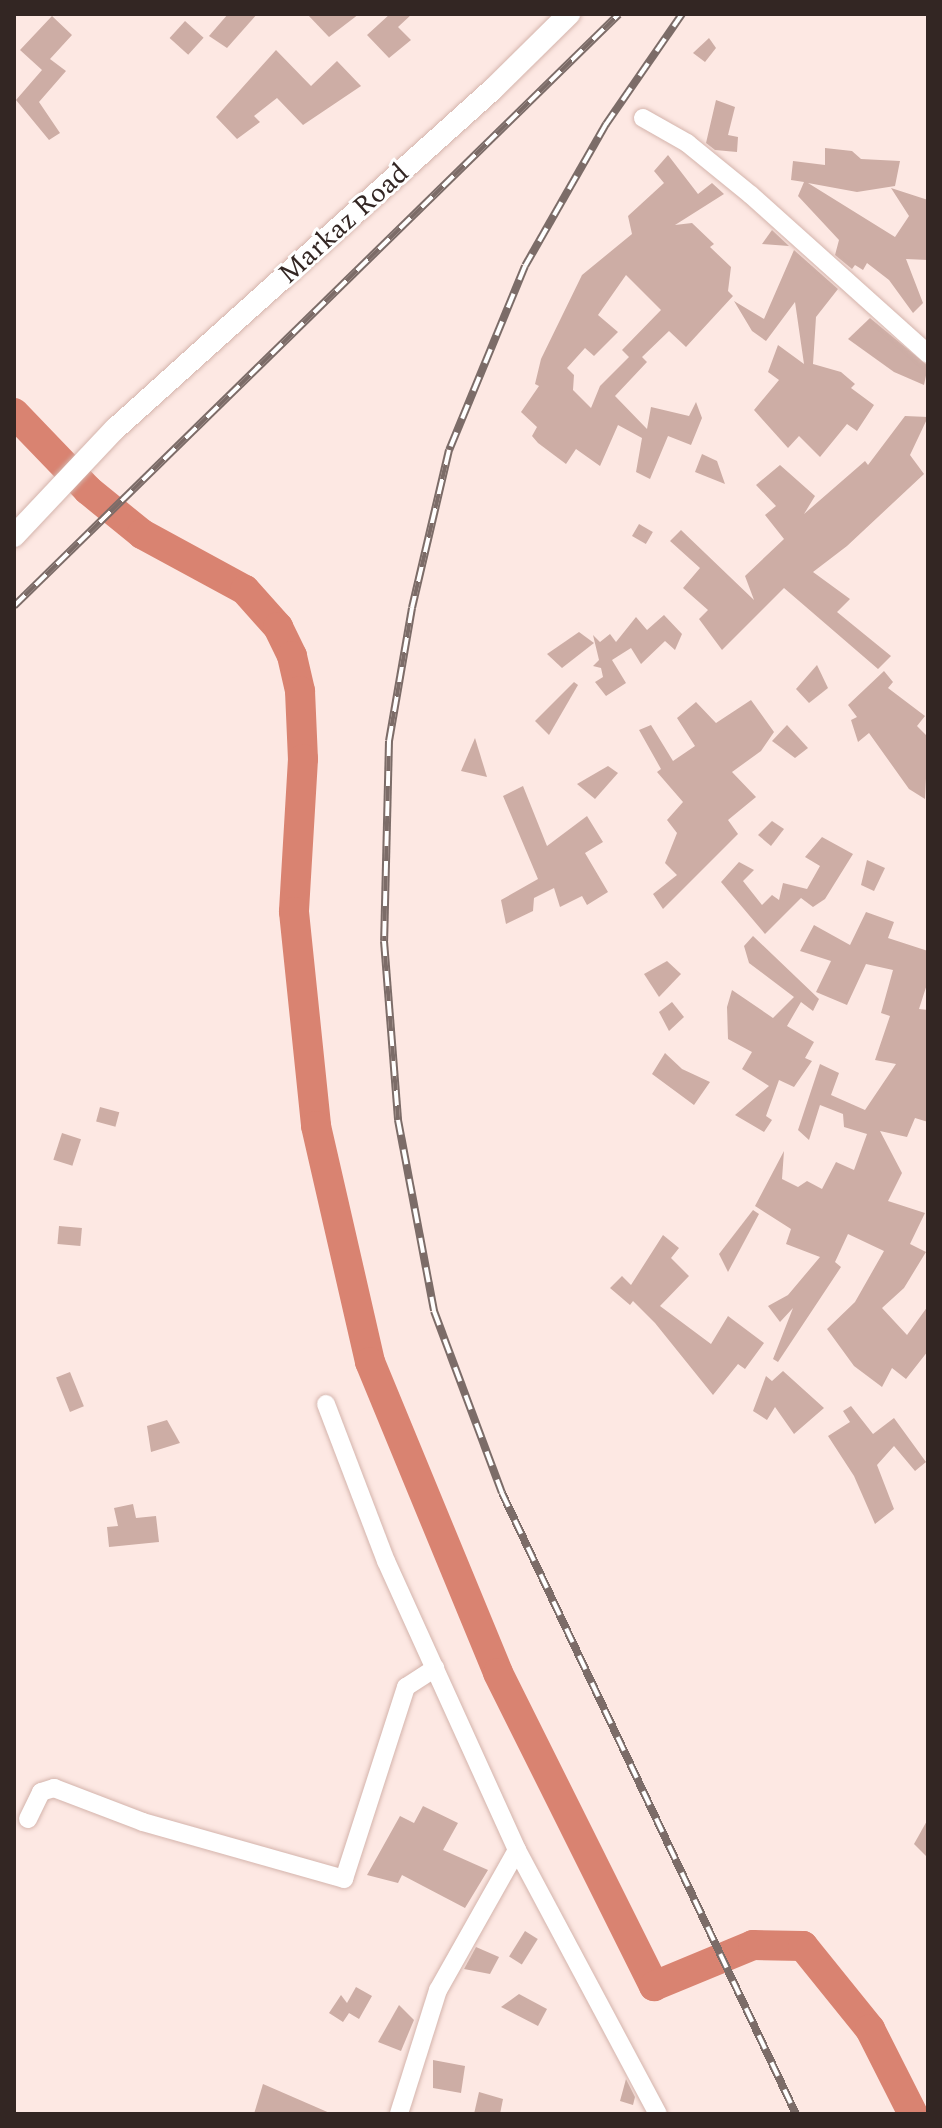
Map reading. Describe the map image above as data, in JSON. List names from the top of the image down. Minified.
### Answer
{"streets":{"street":["Markaz Road"]}}
